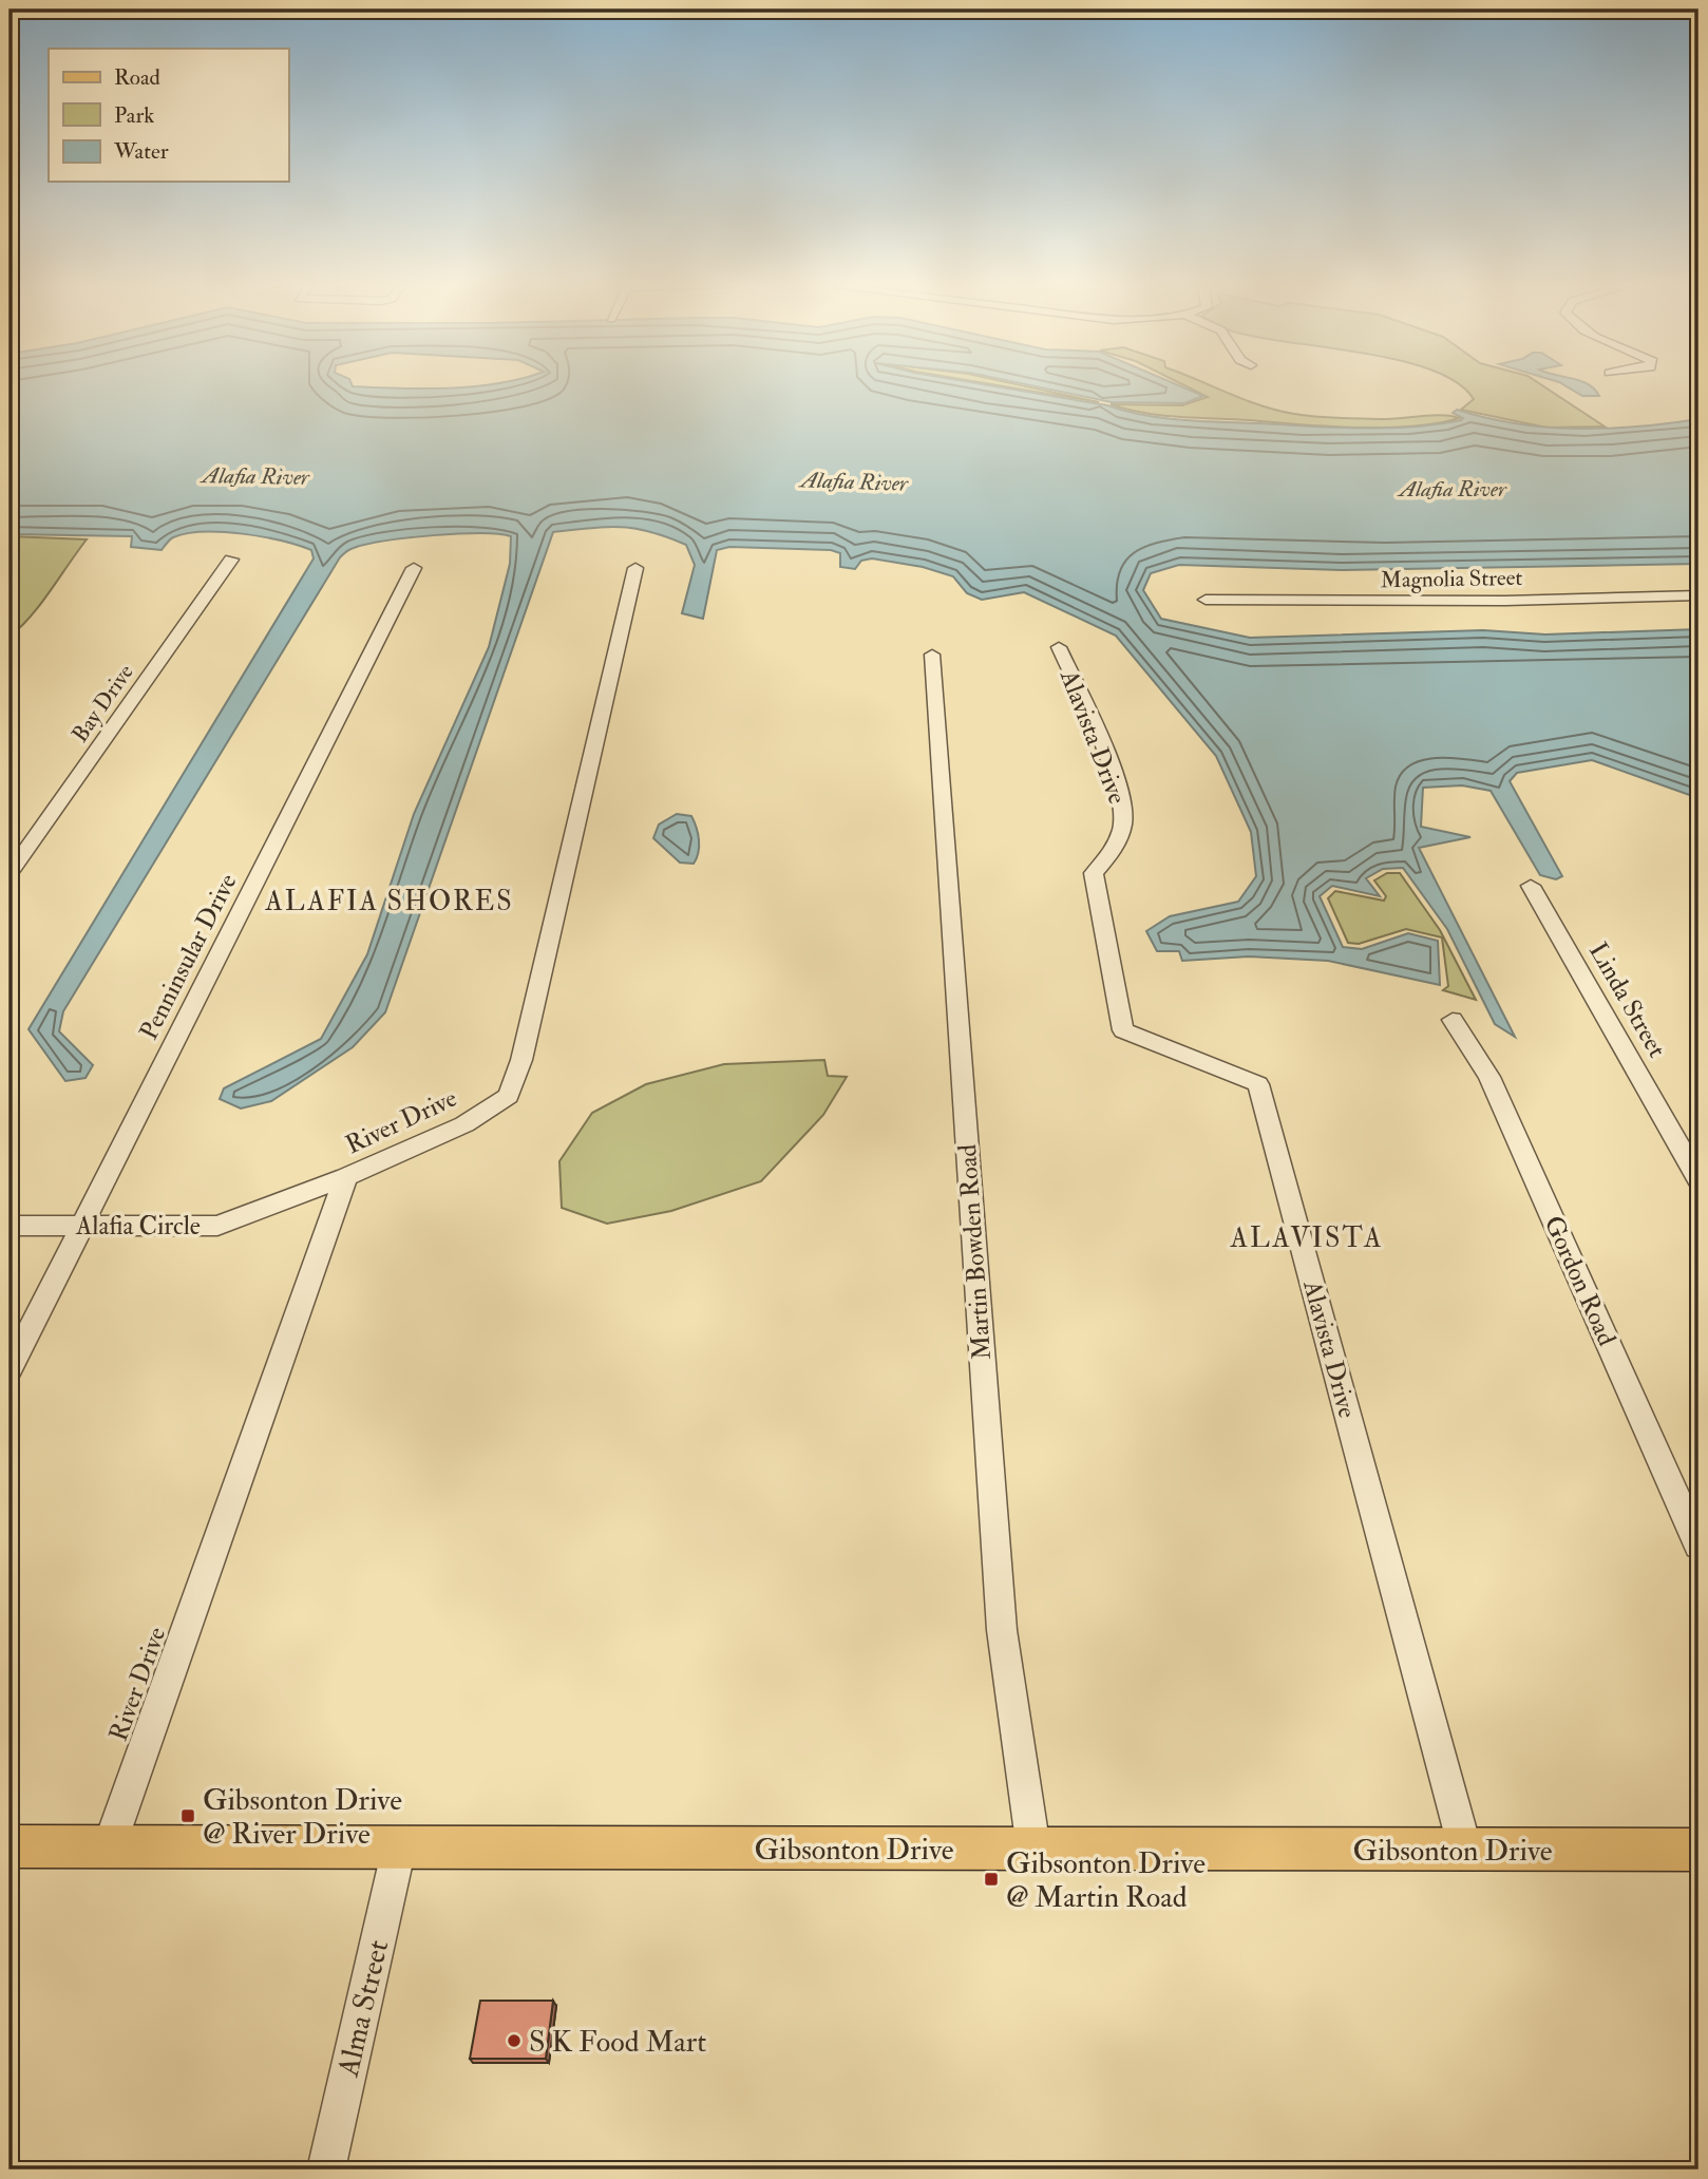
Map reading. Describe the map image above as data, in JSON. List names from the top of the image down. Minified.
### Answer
{"streets":{"main road":["Gibsonton Drive"],"street":["Magnolia Street","Bay Drive","Alavista Drive","Penninsular Drive","Linda Street","River Drive","Alafia Circle","Martin Bowden Road","Gordon Road","Alma Street"]},"crossings":[["Alavista Drive","Gibsonton Drive"],["Penninsular Drive","Alafia Circle"],["River Drive","Alafia Circle"],["River Drive","Gibsonton Drive"],["Martin Bowden Road","Gibsonton Drive"],["Gibsonton Drive","Alma Street"]],"districts":["ALAFIA SHORES","ALAVISTA"],"water":["Alafia River"],"places":{"transit":["Gibsonton Drive @ River Drive","Gibsonton Drive @ Martin Road"],"other":["S K Food Mart"]},"legend":["Road","Park","Water"]}
